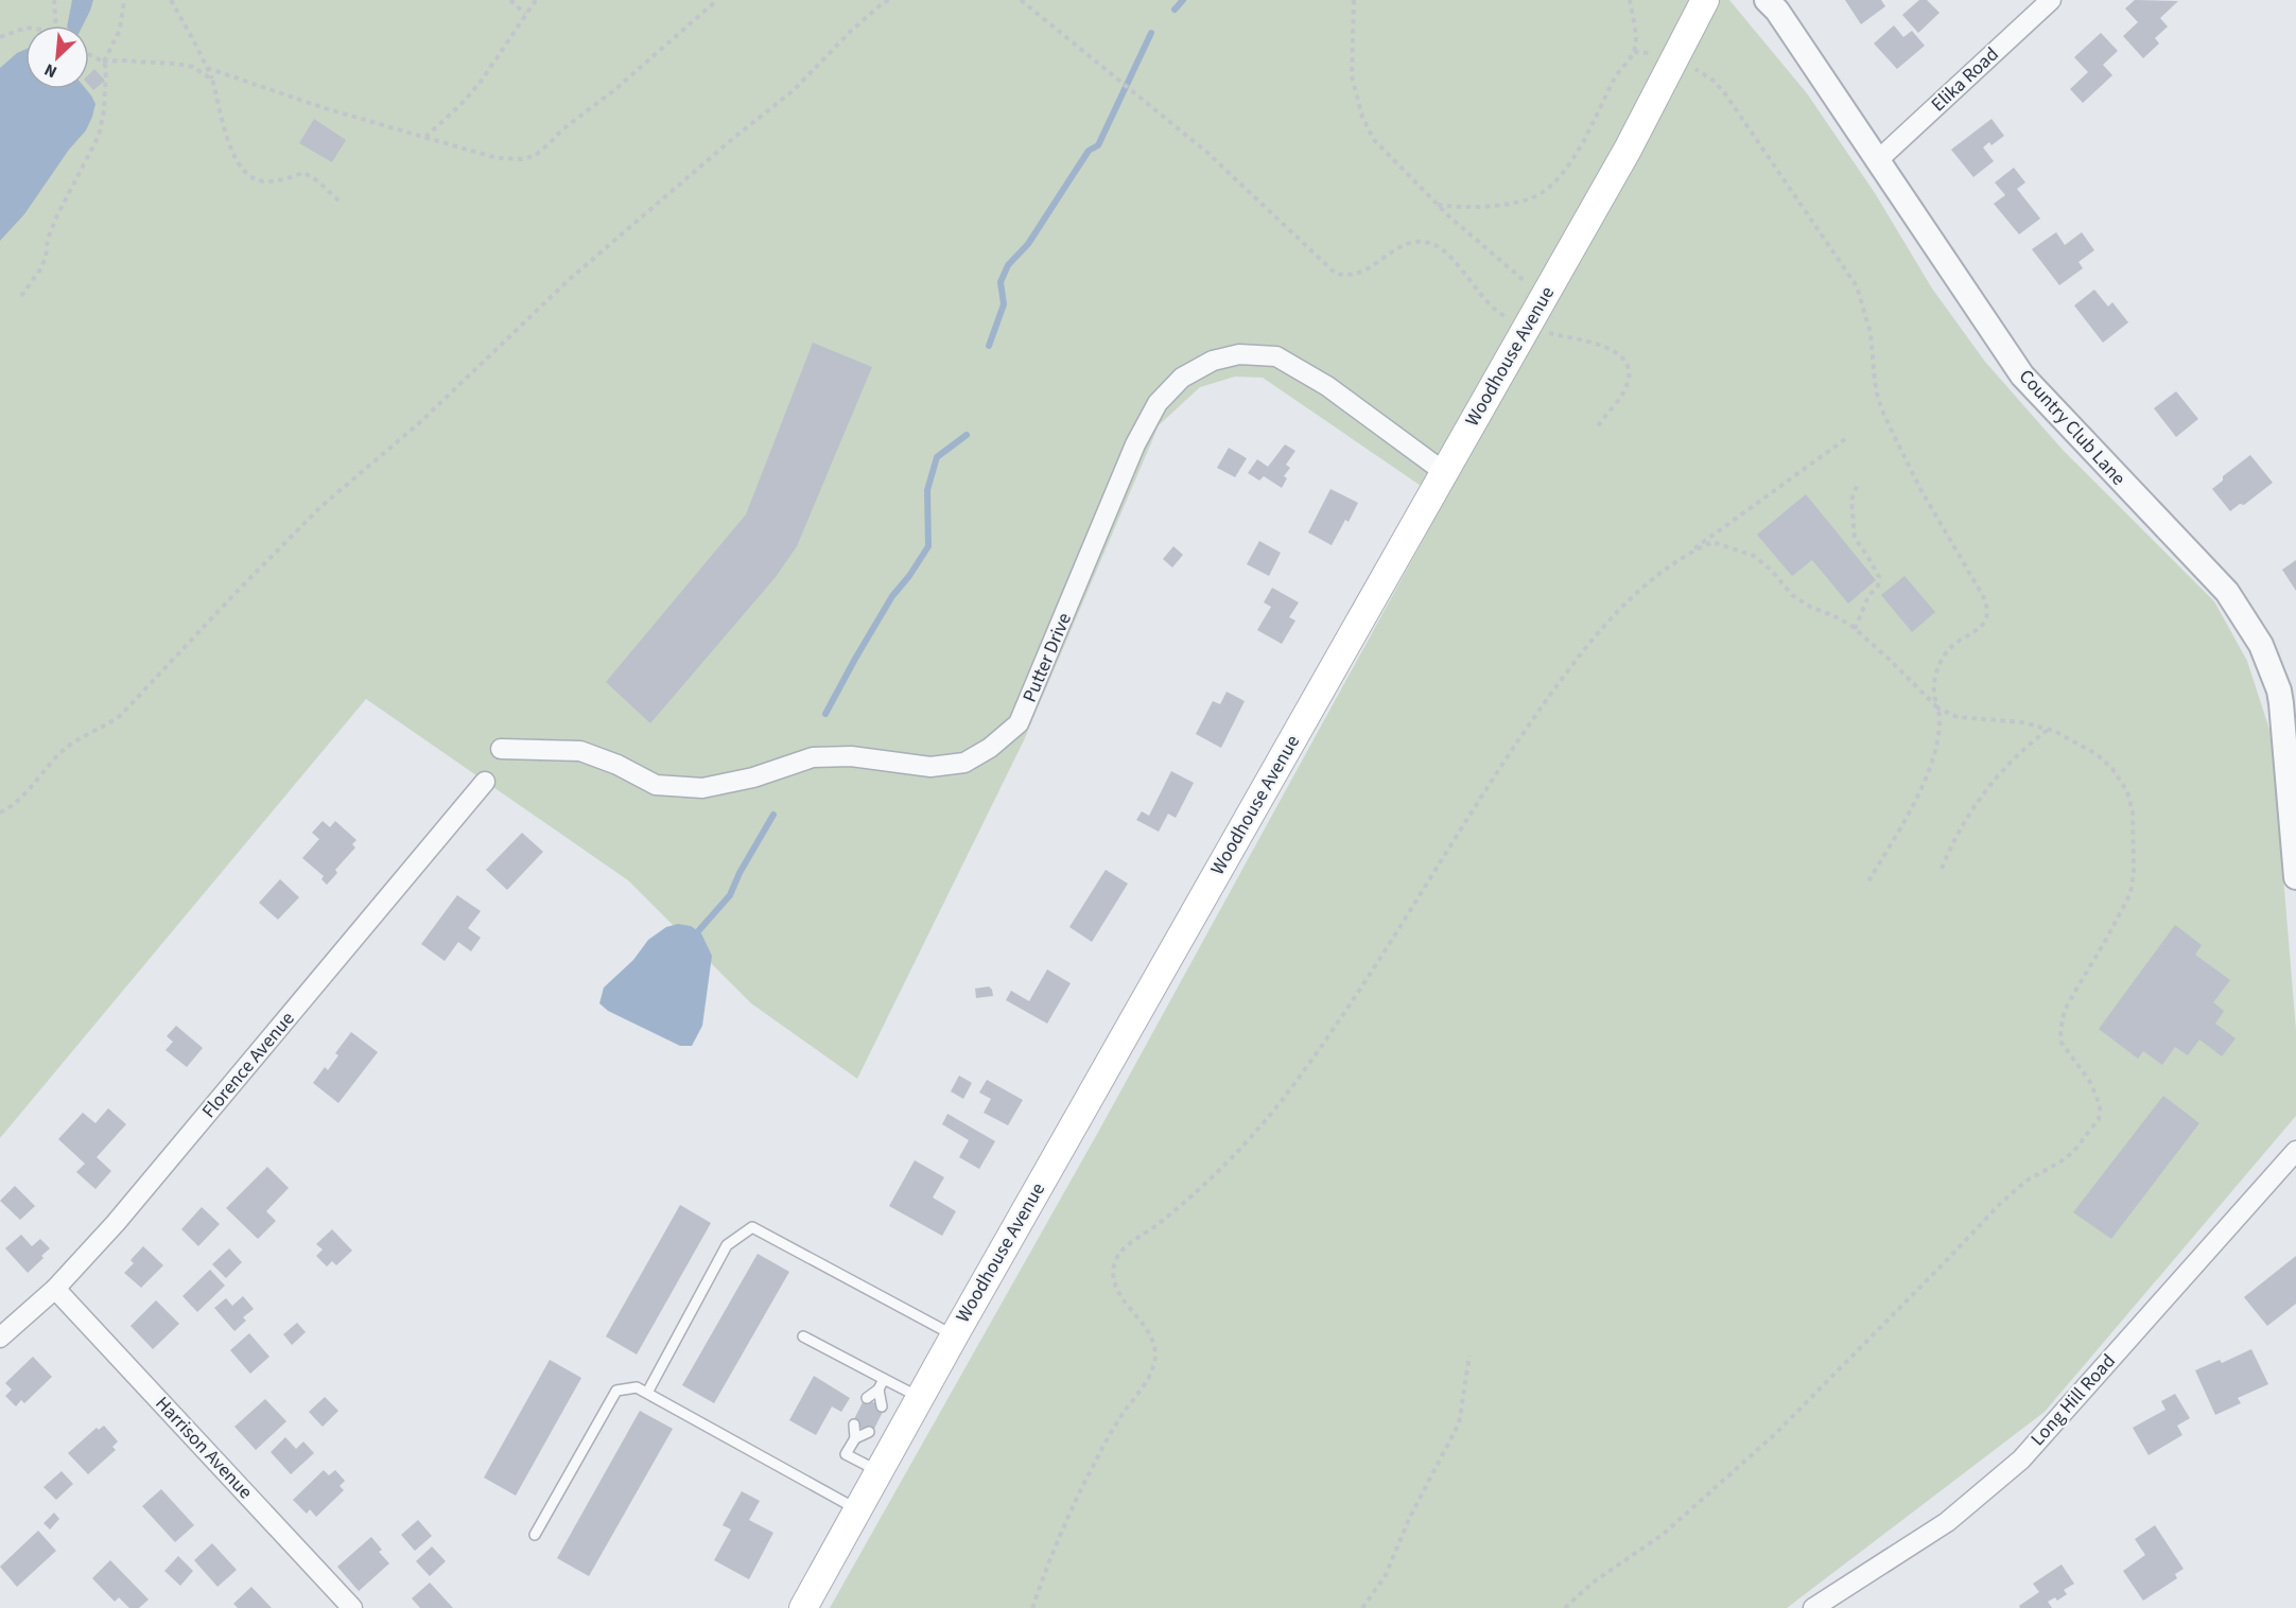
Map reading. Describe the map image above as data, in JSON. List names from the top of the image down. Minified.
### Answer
{"streets":{"main road":["Woodhouse Avenue"],"street":["Elika Road","Country Club Lane","Putter Drive","Florence Avenue","Long Hill Road","Harrison Avenue"]},"crossings":[["Elika Road","Country Club Lane"],["Woodhouse Avenue","Putter Drive"],["Florence Avenue","Harrison Avenue"]],"north":"bottom left"}
